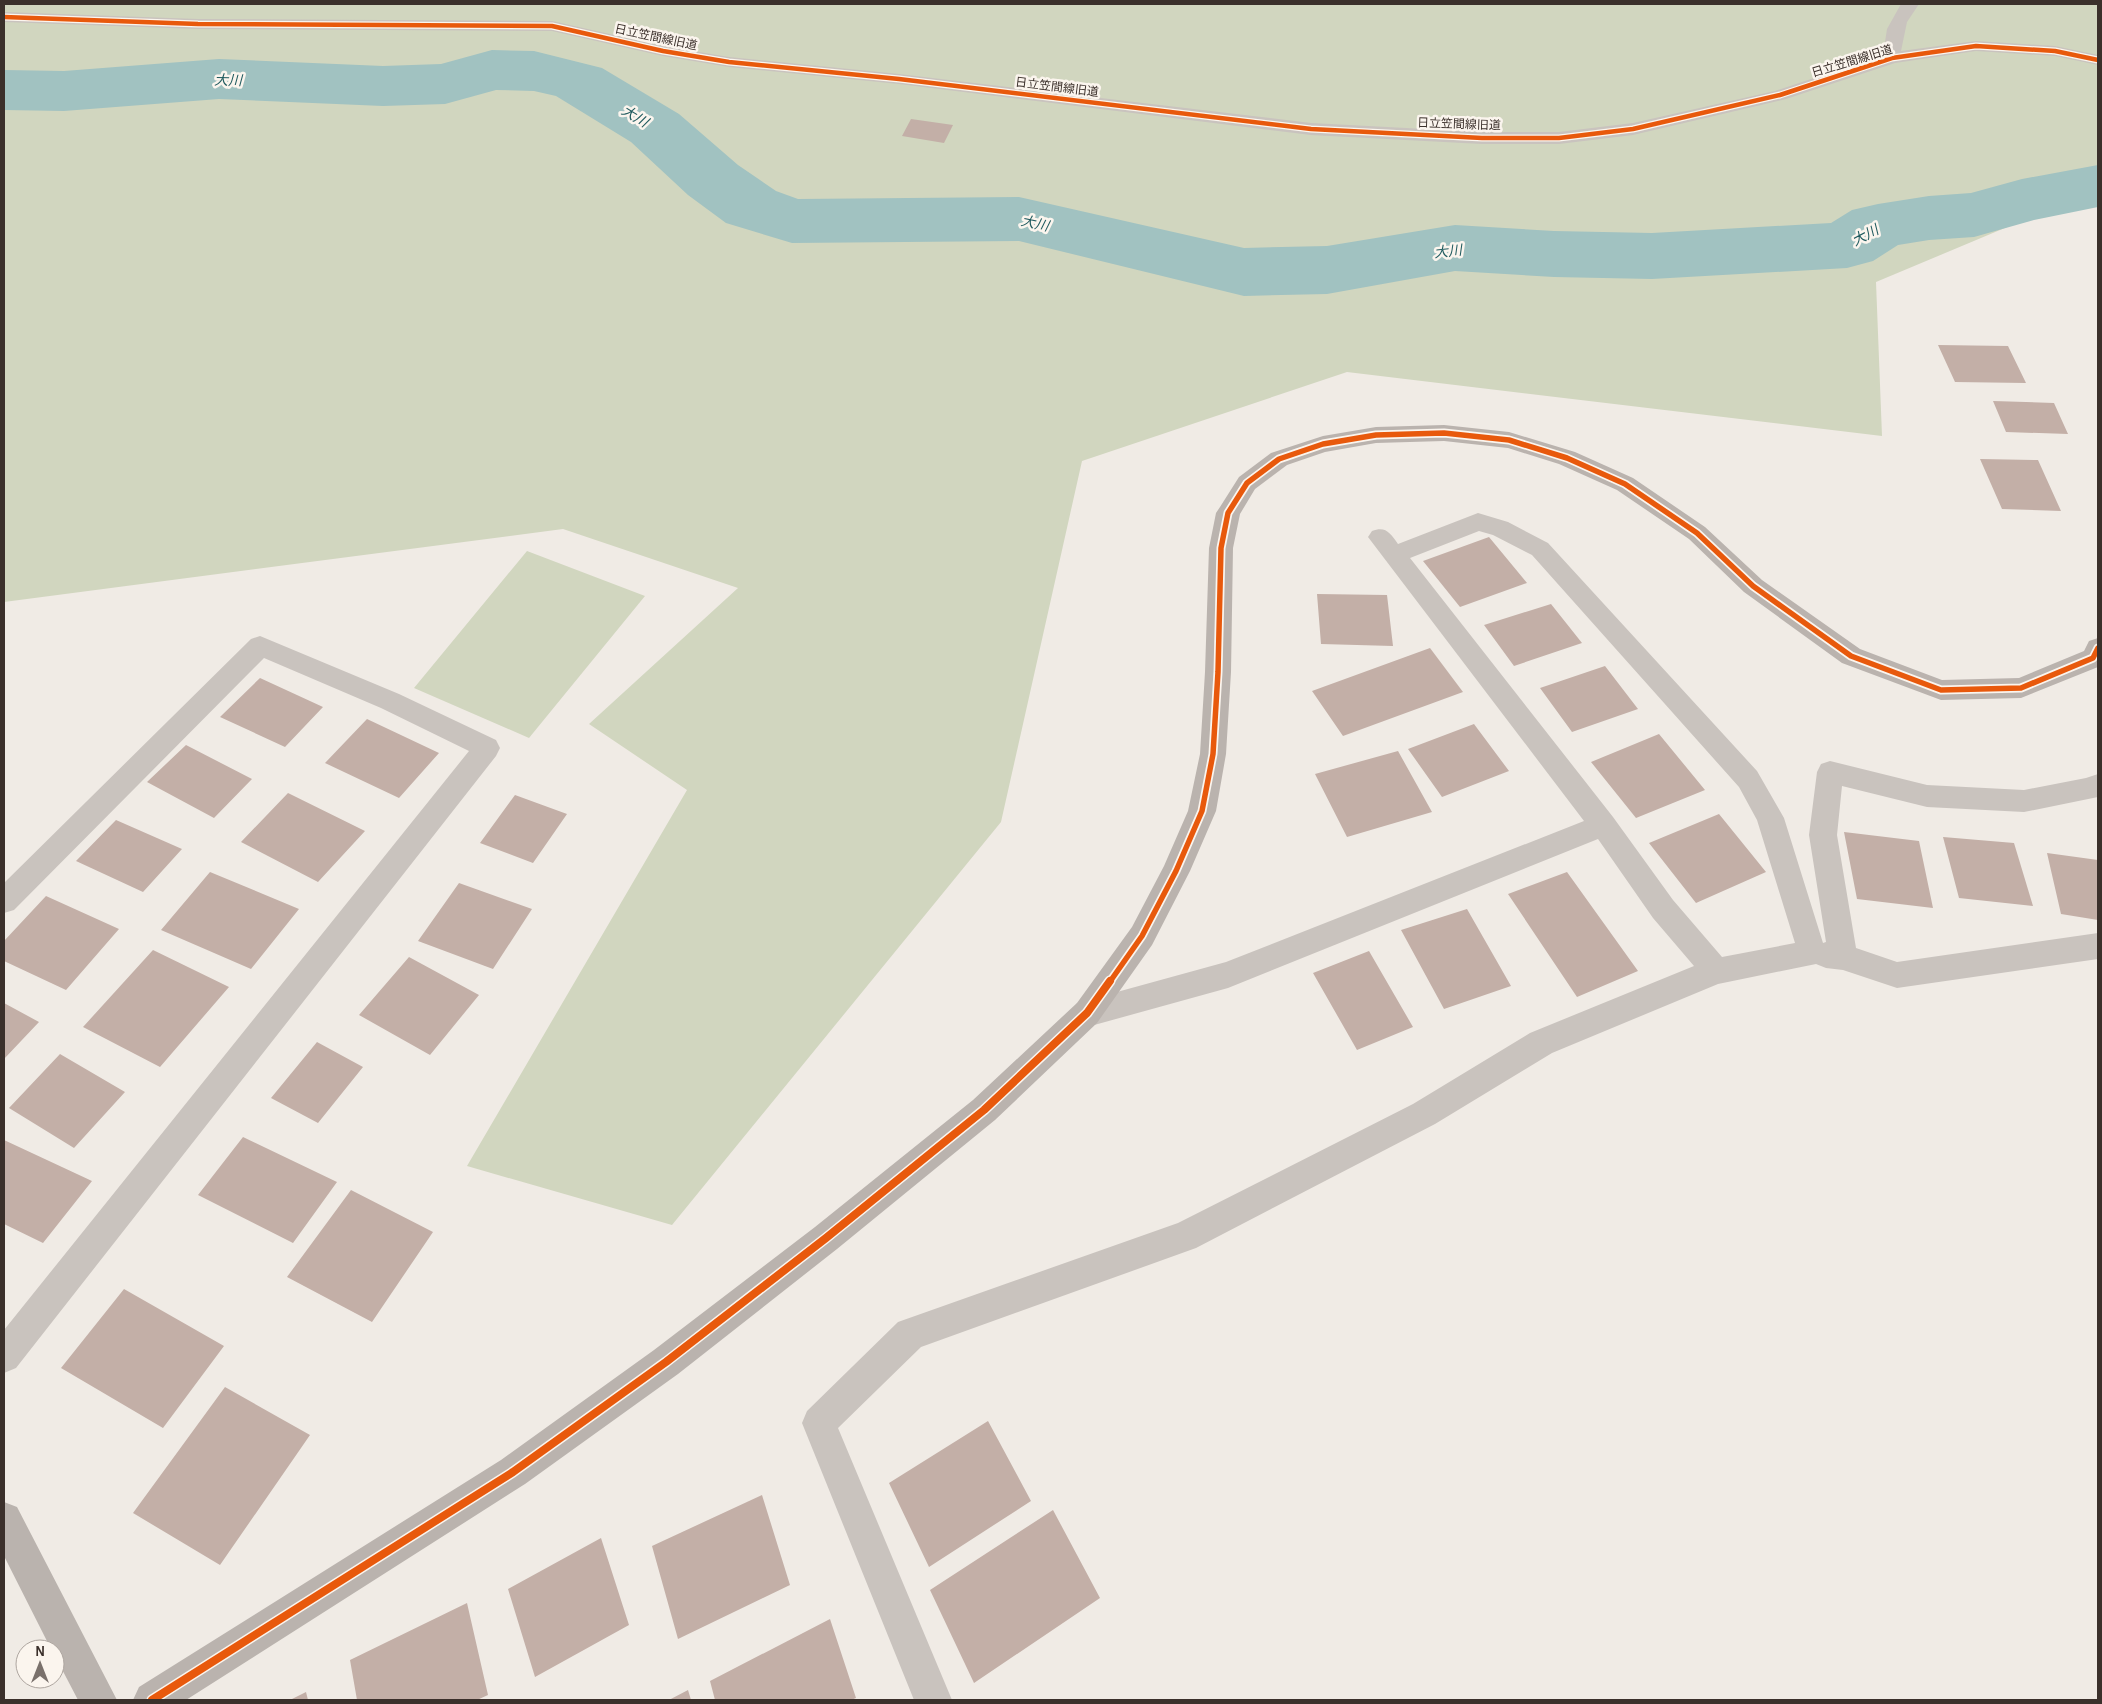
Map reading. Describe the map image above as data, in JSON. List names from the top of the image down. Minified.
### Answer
{"streets":{"street":["日立笠間線旧道"]},"water":["大川"],"north":"top"}
